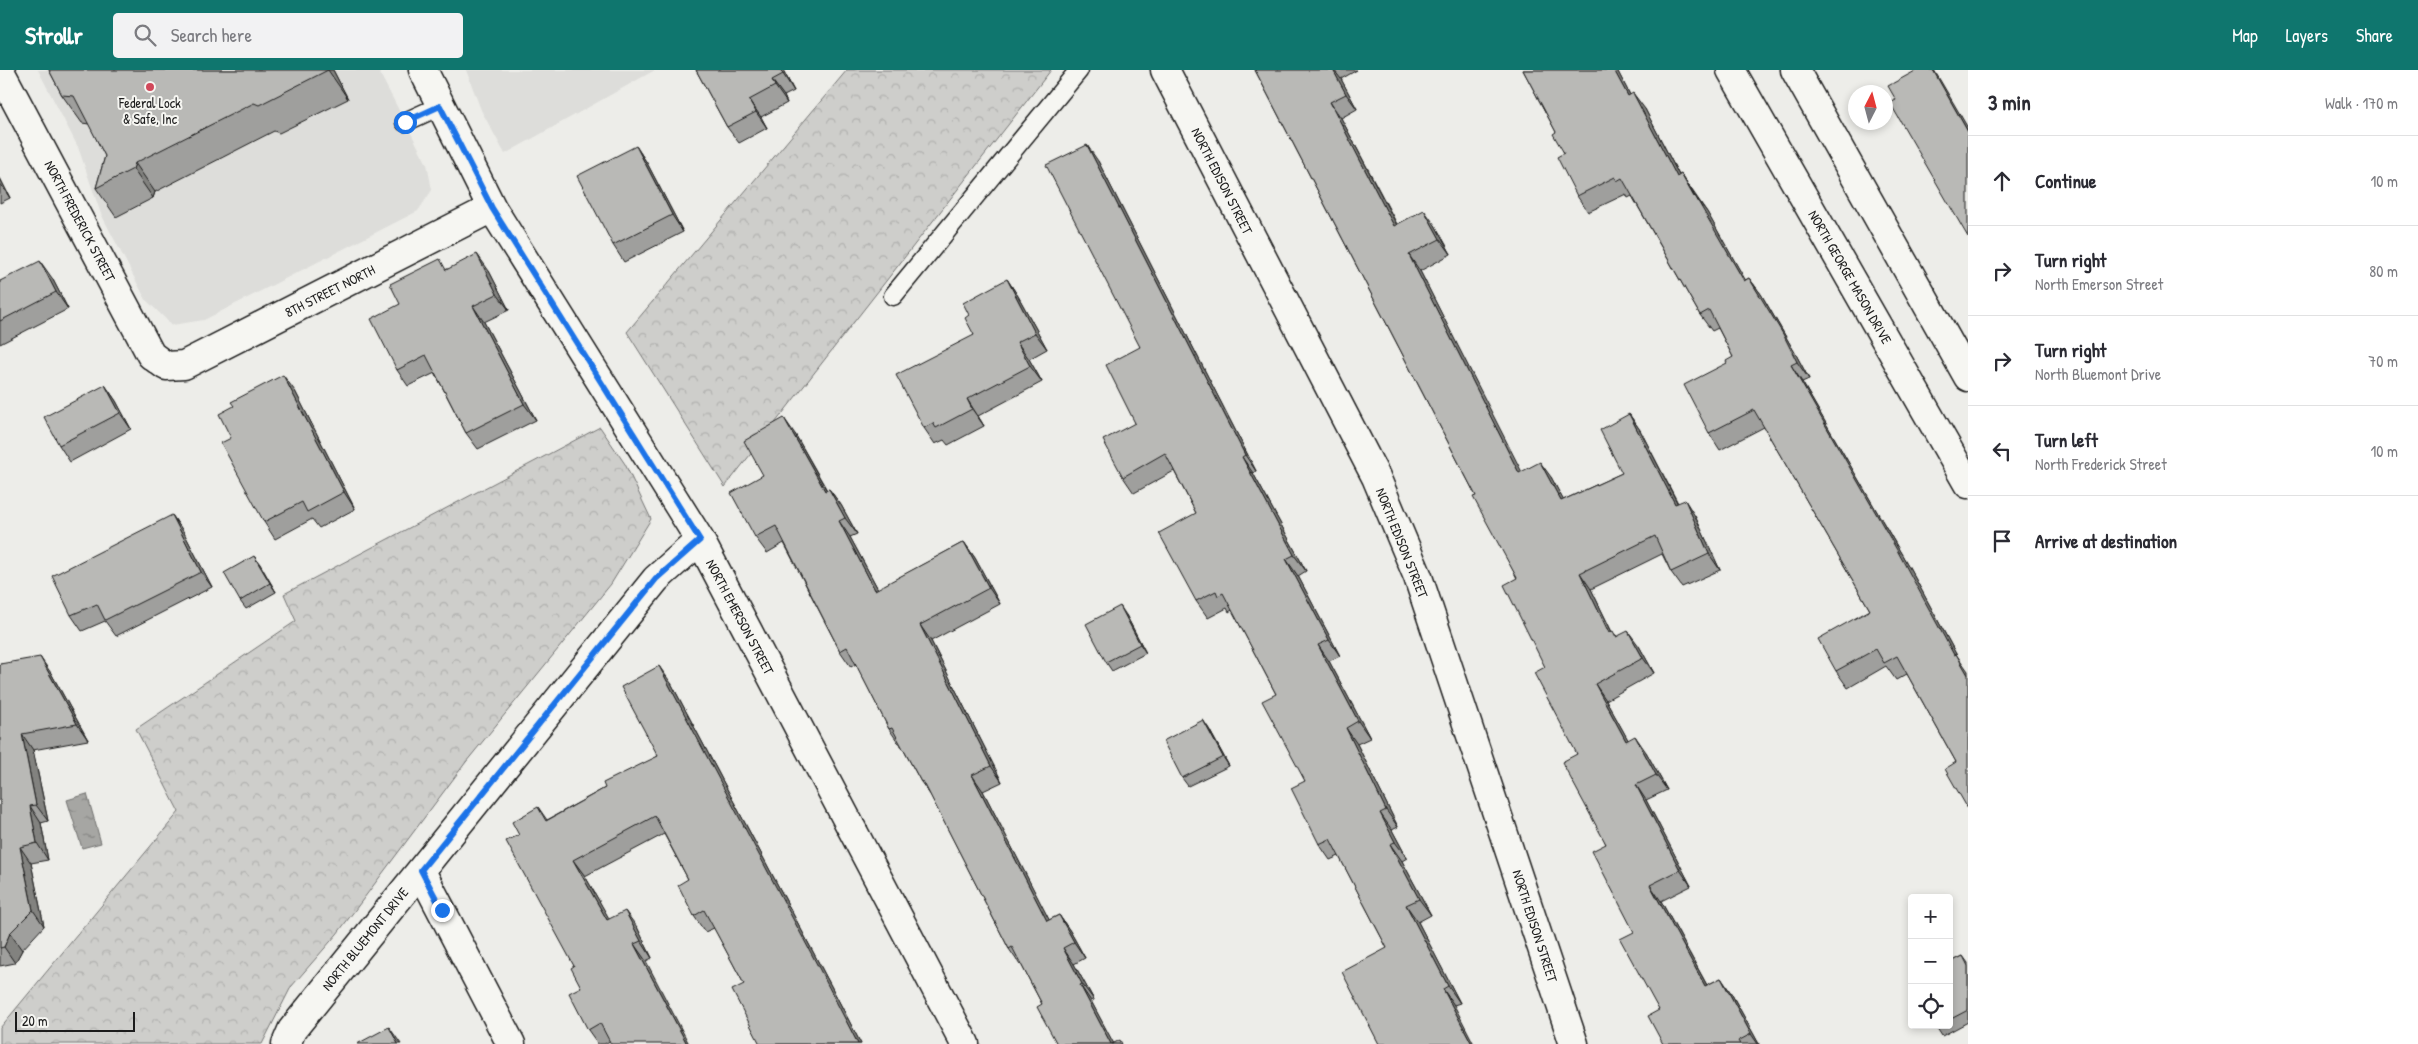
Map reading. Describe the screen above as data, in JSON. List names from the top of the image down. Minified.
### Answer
{"streets":{"street":["NORTH EDISON STREET","NORTH FREDERICK STREET","NORTH GEORGE MASON DRIVE","8TH STREET NORTH","NORTH EMERSON STREET","NORTH BLUEMONT DRIVE"]},"crossings":[["NORTH FREDERICK STREET","8TH STREET NORTH"],["8TH STREET NORTH","NORTH EMERSON STREET"],["NORTH EMERSON STREET","NORTH BLUEMONT DRIVE"]],"places":["Federal Lock & Safe, Inc"],"scale_bar":"20 m","north":"top","page":{"header":"Strollr","search":"Search here","nav":["Map","Layers","Share"],"heading":["3 min","Walk · 170 m"],"list":[["Continue","10 m"],["Turn right","North Emerson Street","80 m"],["Turn right","North Bluemont Drive","70 m"],["Turn left","North Frederick Street","10 m"],"Arrive at destination"],"map_buttons":["+","−"],"scale":"20 m"}}
